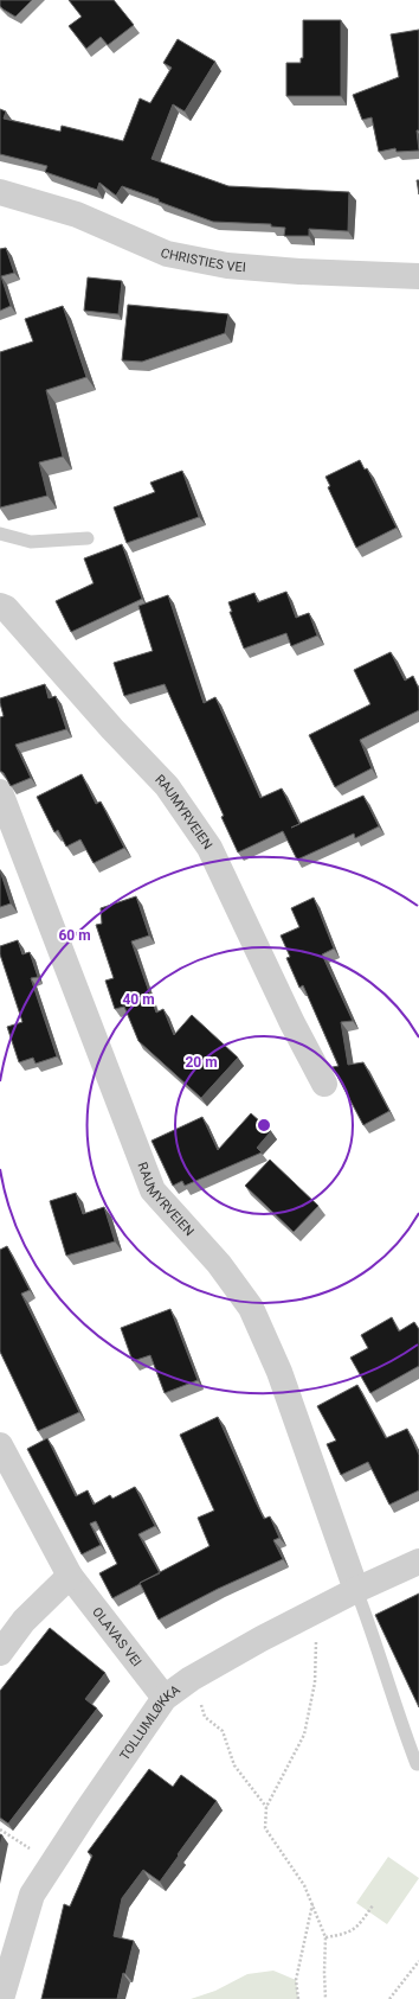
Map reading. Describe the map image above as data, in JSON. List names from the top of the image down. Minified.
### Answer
{"streets":{"street":["CHRISTIES VEI","RAUMYRVEIEN","OLAVAS VEI","TOLLUMLØKKA"]},"crossings":[["RAUMYRVEIEN","TOLLUMLØKKA"],["OLAVAS VEI","TOLLUMLØKKA"]],"rings":["60 m","40 m","20 m"]}
